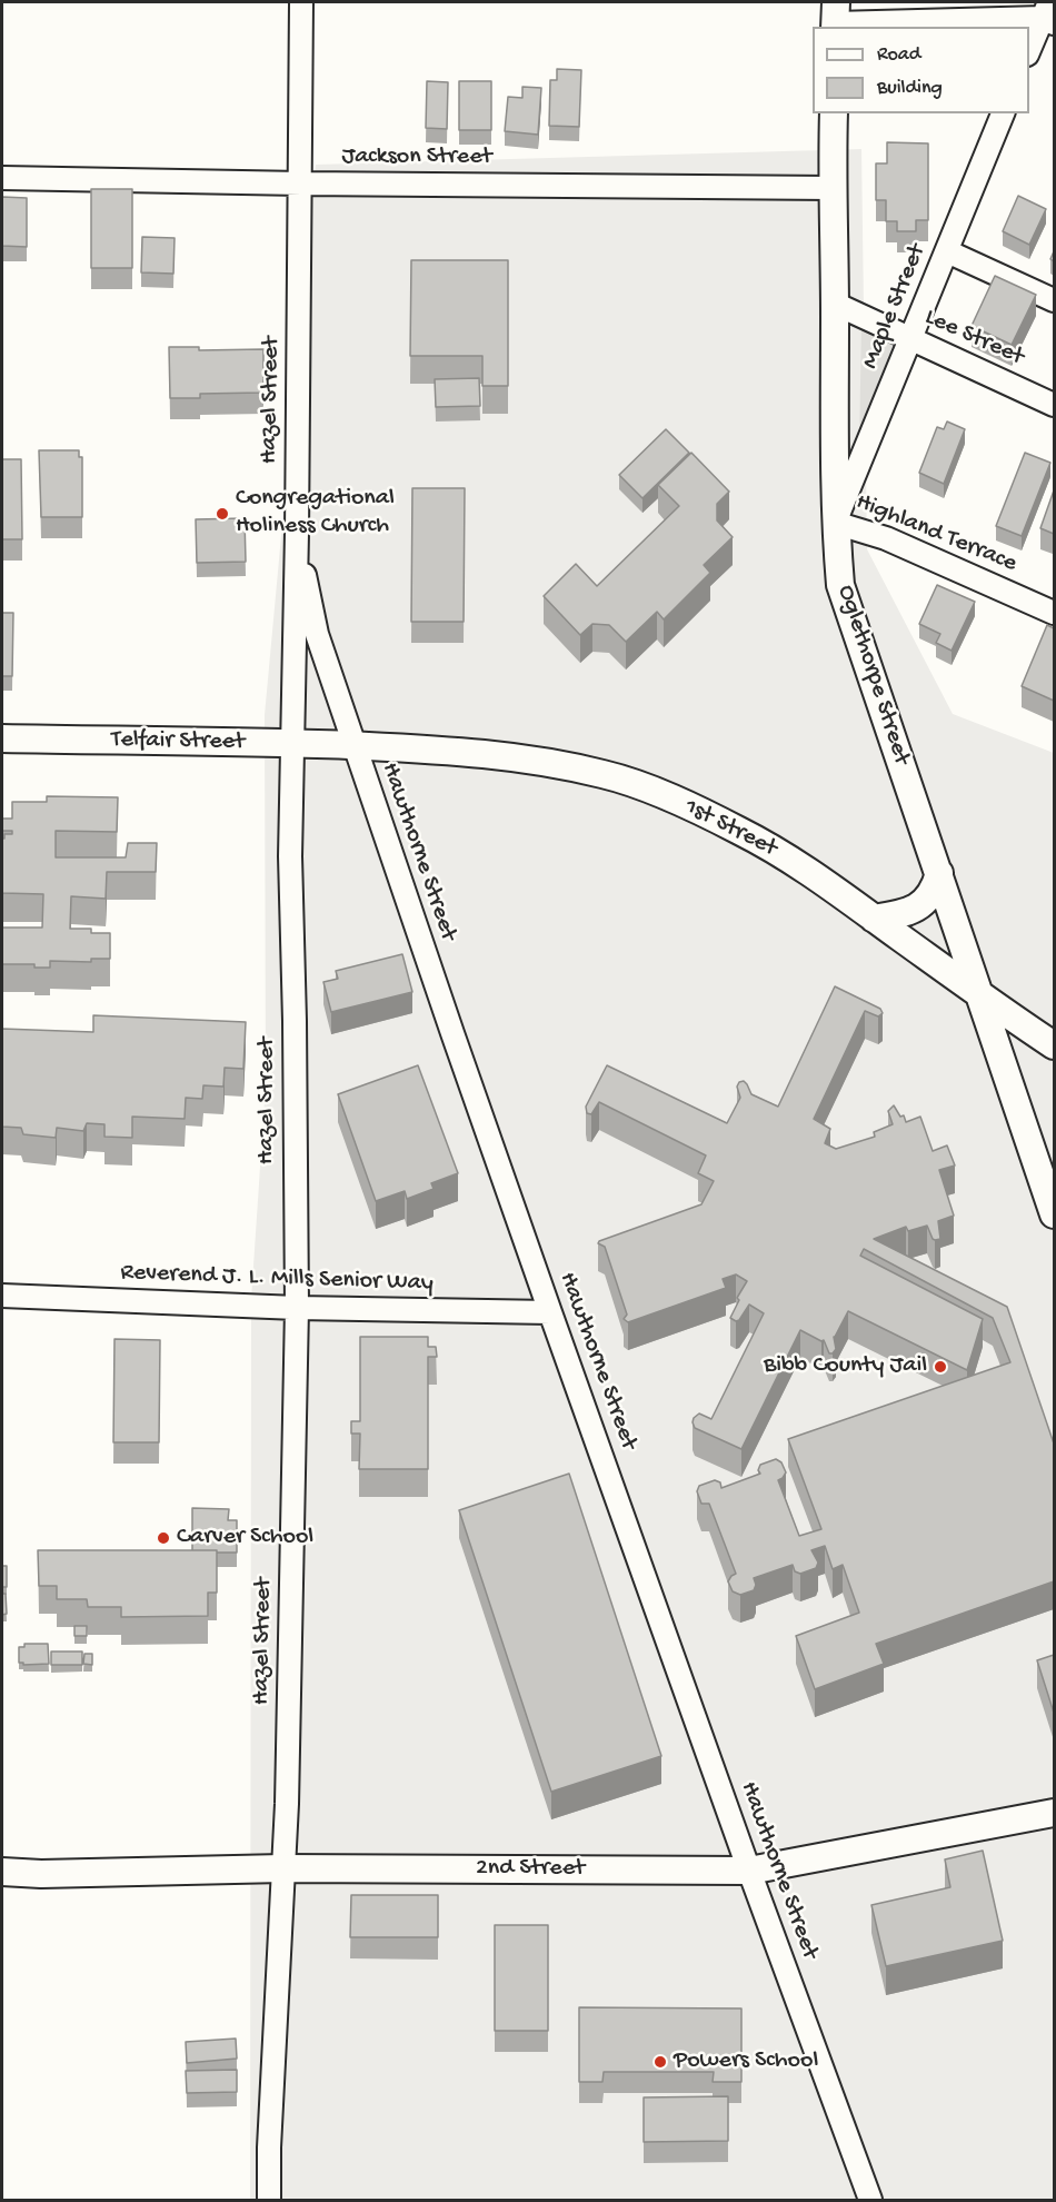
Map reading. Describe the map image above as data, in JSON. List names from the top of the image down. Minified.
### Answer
{"streets":{"street":["Jackson Street","Maple Street","Lee Street","Hazel Street","Highland Terrace","Oglethorpe Street","Telfair Street","1st Street","Hawthorne Street","Reverend J. L. Mills Senior Way","2nd Street"]},"crossings":[["Jackson Street","Hazel Street"],["Jackson Street","Oglethorpe Street"],["Maple Street","Lee Street"],["Maple Street","Highland Terrace"],["Maple Street","Oglethorpe Street"],["Lee Street","Oglethorpe Street"],["Hazel Street","Telfair Street"],["Hazel Street","Hawthorne Street"],["Hazel Street","Reverend J. L. Mills Senior Way"],["Hazel Street","2nd Street"],["Highland Terrace","Oglethorpe Street"],["Oglethorpe Street","1st Street"],["Telfair Street","1st Street"],["Telfair Street","Hawthorne Street"],["1st Street","Hawthorne Street"],["Hawthorne Street","Reverend J. L. Mills Senior Way"],["Hawthorne Street","2nd Street"]],"places":["Congregational Holiness Church","Bibb County Jail","Carver School","Powers School"],"legend":["Road","Building"]}
